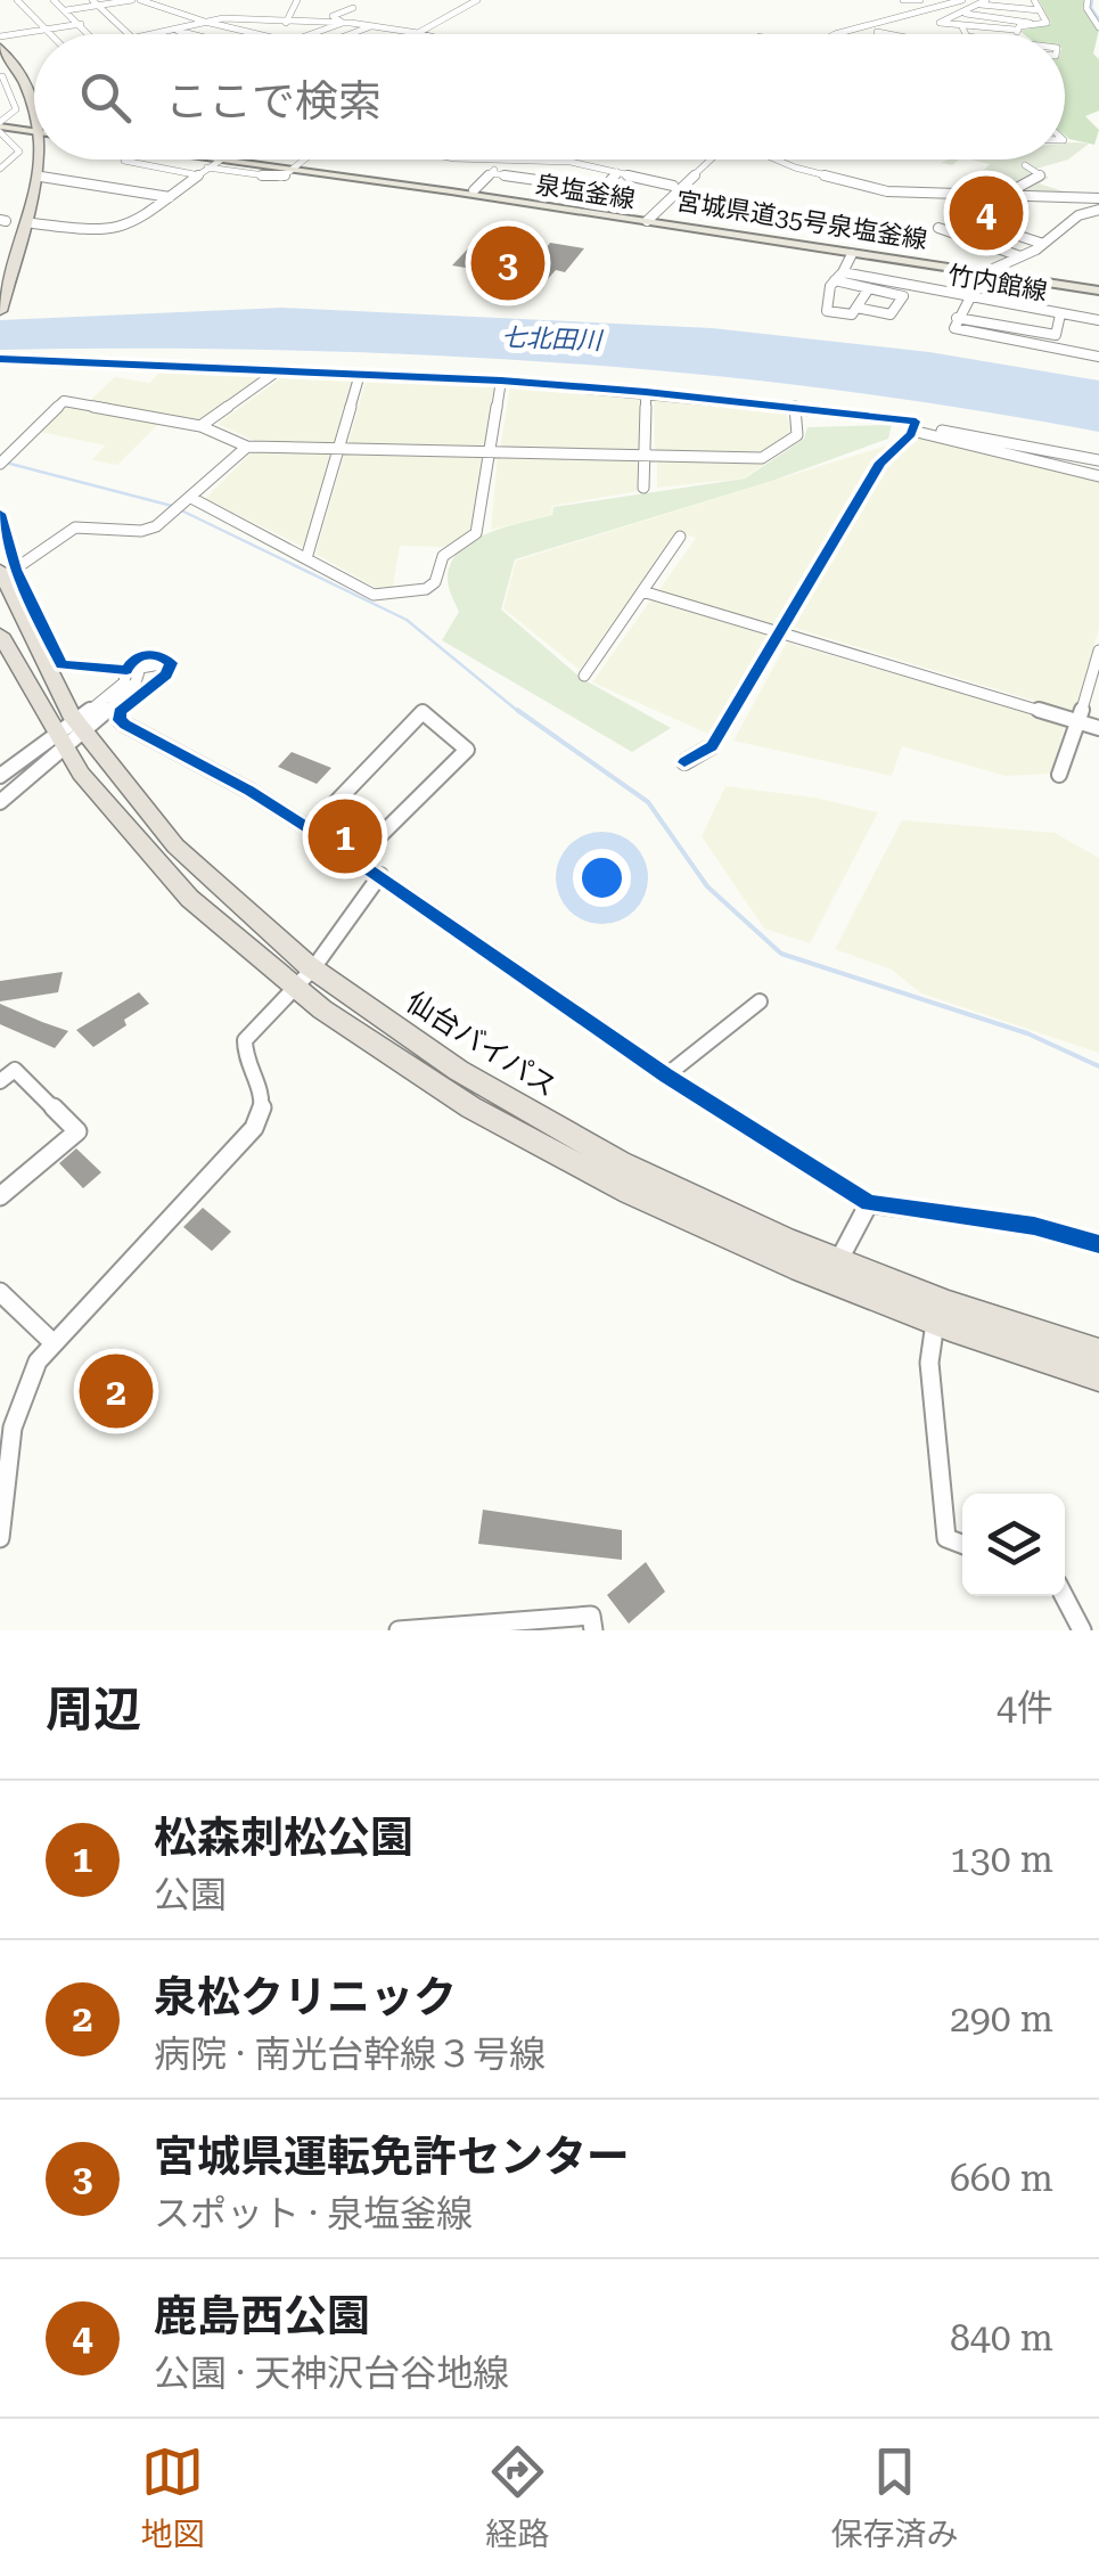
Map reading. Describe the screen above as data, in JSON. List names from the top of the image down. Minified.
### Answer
{"streets":{"highway":["仙台バイパス"],"main road":["泉塩釜線","宮城県道35号泉塩釜線"],"street":["竹内館線"]},"crossings":[["泉塩釜線","宮城県道35号泉塩釜線"]],"water":["七北田川"],"page":{"search":"ここで検索","pins":["4","3","1","2"],"heading":["周辺","4件"],"list":[{"mark":"1","name":"松森刺松公園","note":"公園","value":"130 m"},{"mark":"2","name":"泉松クリニック","note":"病院 · 南光台幹線３号線","value":"290 m"},{"mark":"3","name":"宮城県運転免許センター","note":"スポット · 泉塩釜線","value":"660 m"},{"mark":"4","name":"鹿島西公園","note":"公園 · 天神沢台谷地線","value":"840 m"}],"nav":["地図","経路","保存済み"]}}
